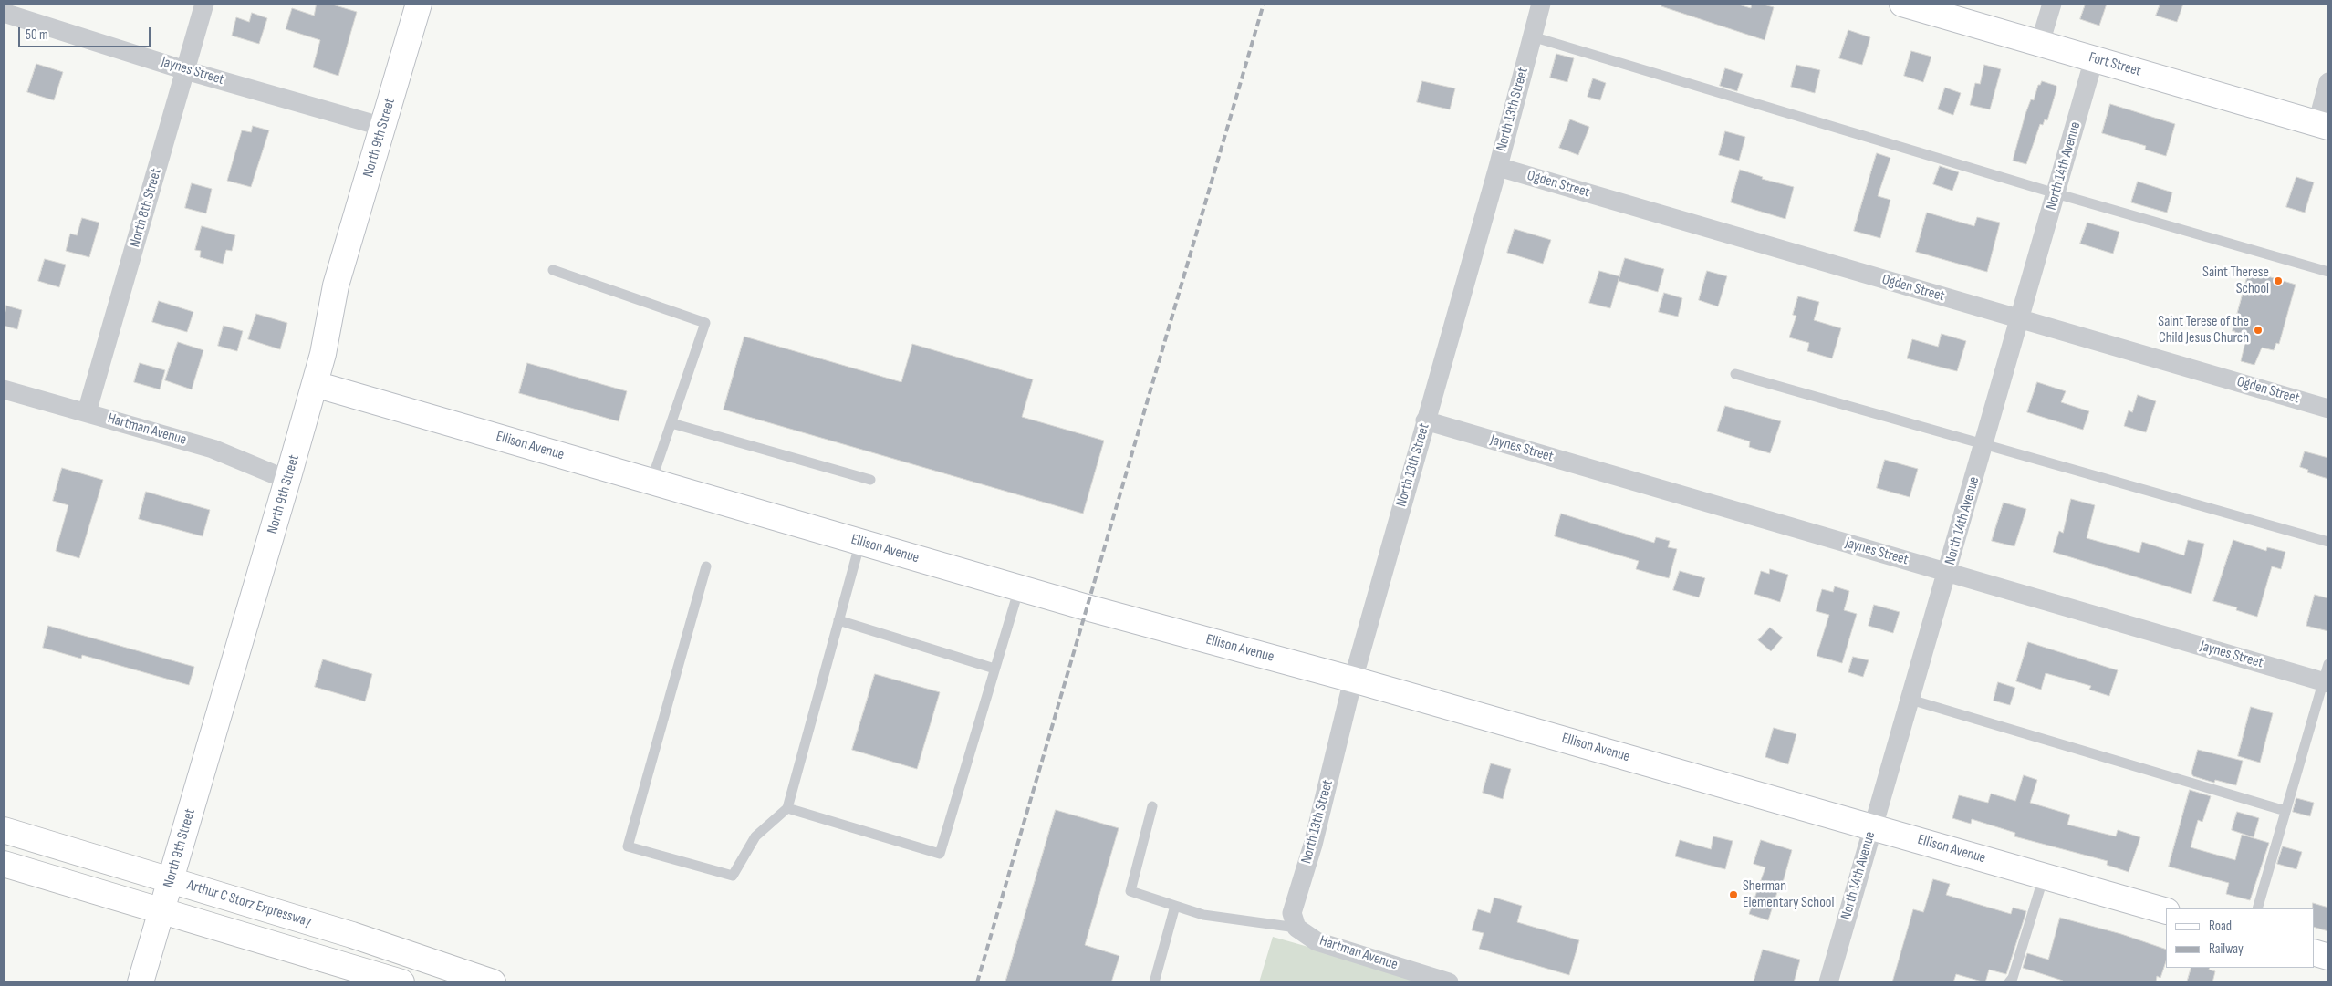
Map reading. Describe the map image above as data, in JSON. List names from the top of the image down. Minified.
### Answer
{"streets":{"main road":["Fort Street","North 9th Street","Ellison Avenue","Arthur C Storz Expressway"],"street":["Jaynes Street","North 13th Street","North 14th Avenue","Ogden Street","North 8th Street","Hartman Avenue"]},"crossings":[["Fort Street","North 14th Avenue"],["Jaynes Street","North 13th Street"],["Jaynes Street","North 9th Street"],["Jaynes Street","North 14th Avenue"],["Jaynes Street","North 8th Street"],["North 13th Street","Ogden Street"],["North 13th Street","Hartman Avenue"],["North 13th Street","Ellison Avenue"],["North 9th Street","Hartman Avenue"],["North 9th Street","Ellison Avenue"],["North 9th Street","Arthur C Storz Expressway"],["North 14th Avenue","Ogden Street"],["North 14th Avenue","Ellison Avenue"],["North 8th Street","Hartman Avenue"]],"places":["Saint Therese School","Saint Terese of the Child Jesus Church","Sherman Elementary School"],"legend":["Road","Railway"],"scale_bar":"50 m"}
